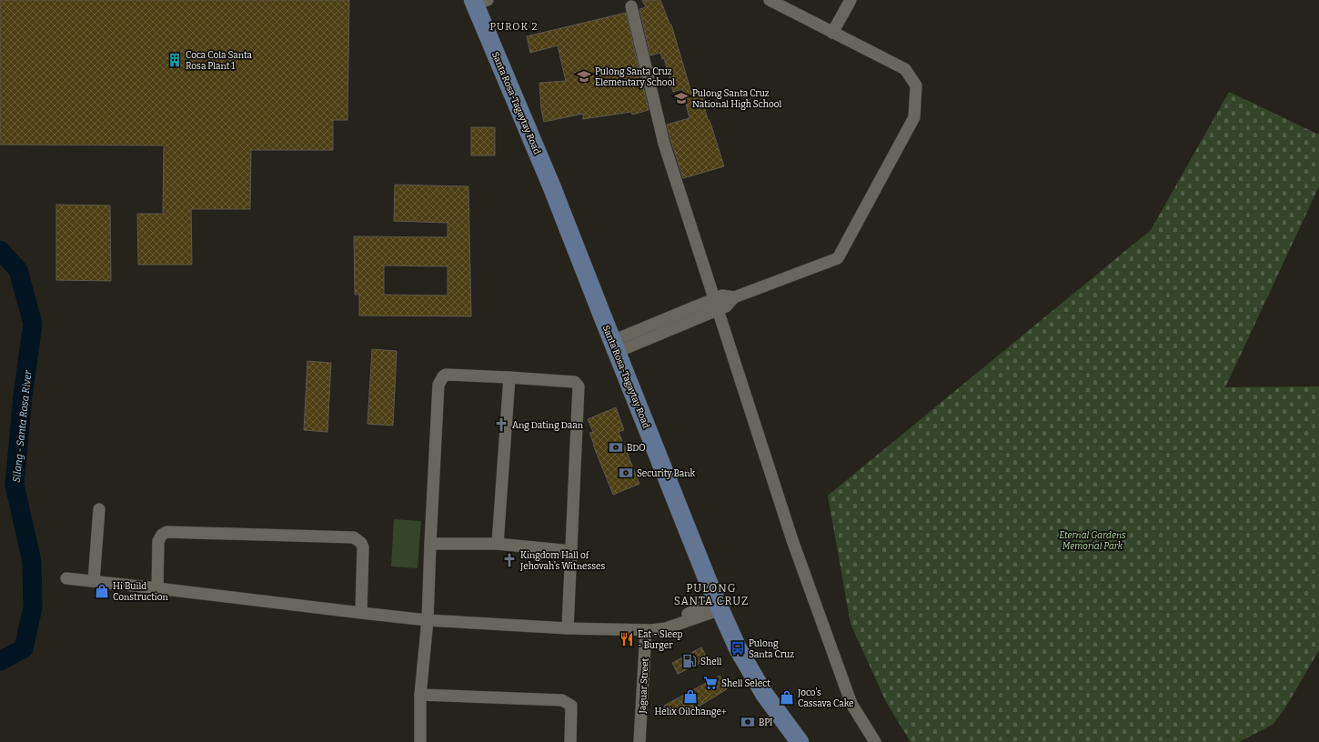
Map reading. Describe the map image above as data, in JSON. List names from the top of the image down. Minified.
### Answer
{"streets":{"main road":["Santa Rosa-Tagaytay Road"],"street":["Jaguar Street"]},"districts":["PUROK 2","PULONG SANTA CRUZ"],"water":["Silang - Santa Rosa River"],"parks":["Eternal Gardens Memorial Park"],"places":{"building":["Coca Cola Santa Rosa Plant 1"],"school or university":["Pulong Santa Cruz Elementary School","Pulong Santa Cruz National High School"],"church":["Ang Dating Daan","Kingdom Hall of Jehovah's Witnesses"],"bank":["BDO","Security Bank","BPI"],"shop":["Hi Build Construction","Helix Oilchange+","Joco's Cassava Cake"],"restaurant":["Eat - Sleep - Burger"],"bus stop":["Pulong Santa Cruz"],"fuel station":["Shell"],"supermarket":["Shell Select"]}}
